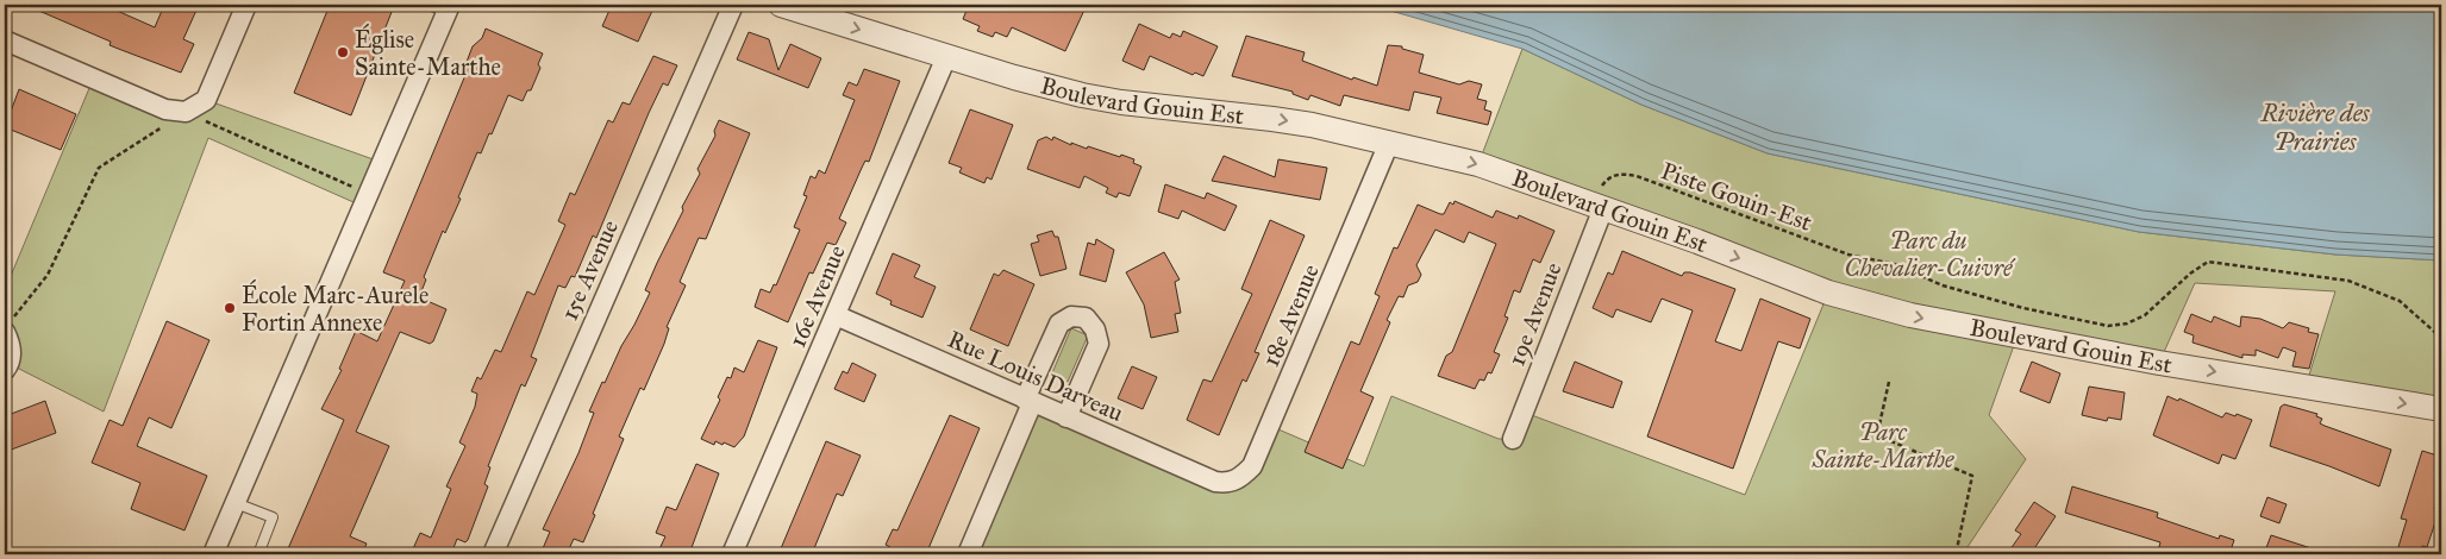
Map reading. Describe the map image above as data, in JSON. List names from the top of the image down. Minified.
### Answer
{"streets":{"street":["Boulevard Gouin Est","15e Avenue","16e Avenue","19e Avenue","18e Avenue","Rue Louis Darveau"],"path":["Piste Gouin-Est"]},"crossings":[["Boulevard Gouin Est","Piste Gouin-Est"],["Boulevard Gouin Est","16e Avenue"],["Boulevard Gouin Est","19e Avenue"],["Boulevard Gouin Est","18e Avenue"],["Piste Gouin-Est","19e Avenue"],["16e Avenue","Rue Louis Darveau"],["18e Avenue","Rue Louis Darveau"]],"one_way":["Boulevard Gouin Est"],"water":["Rivière des Prairies"],"parks":["Parc du Chevalier-Cuivré","Parc Sainte-Marthe"],"places":["Église Sainte-Marthe","École Marc-Aurele Fortin Annexe"]}
